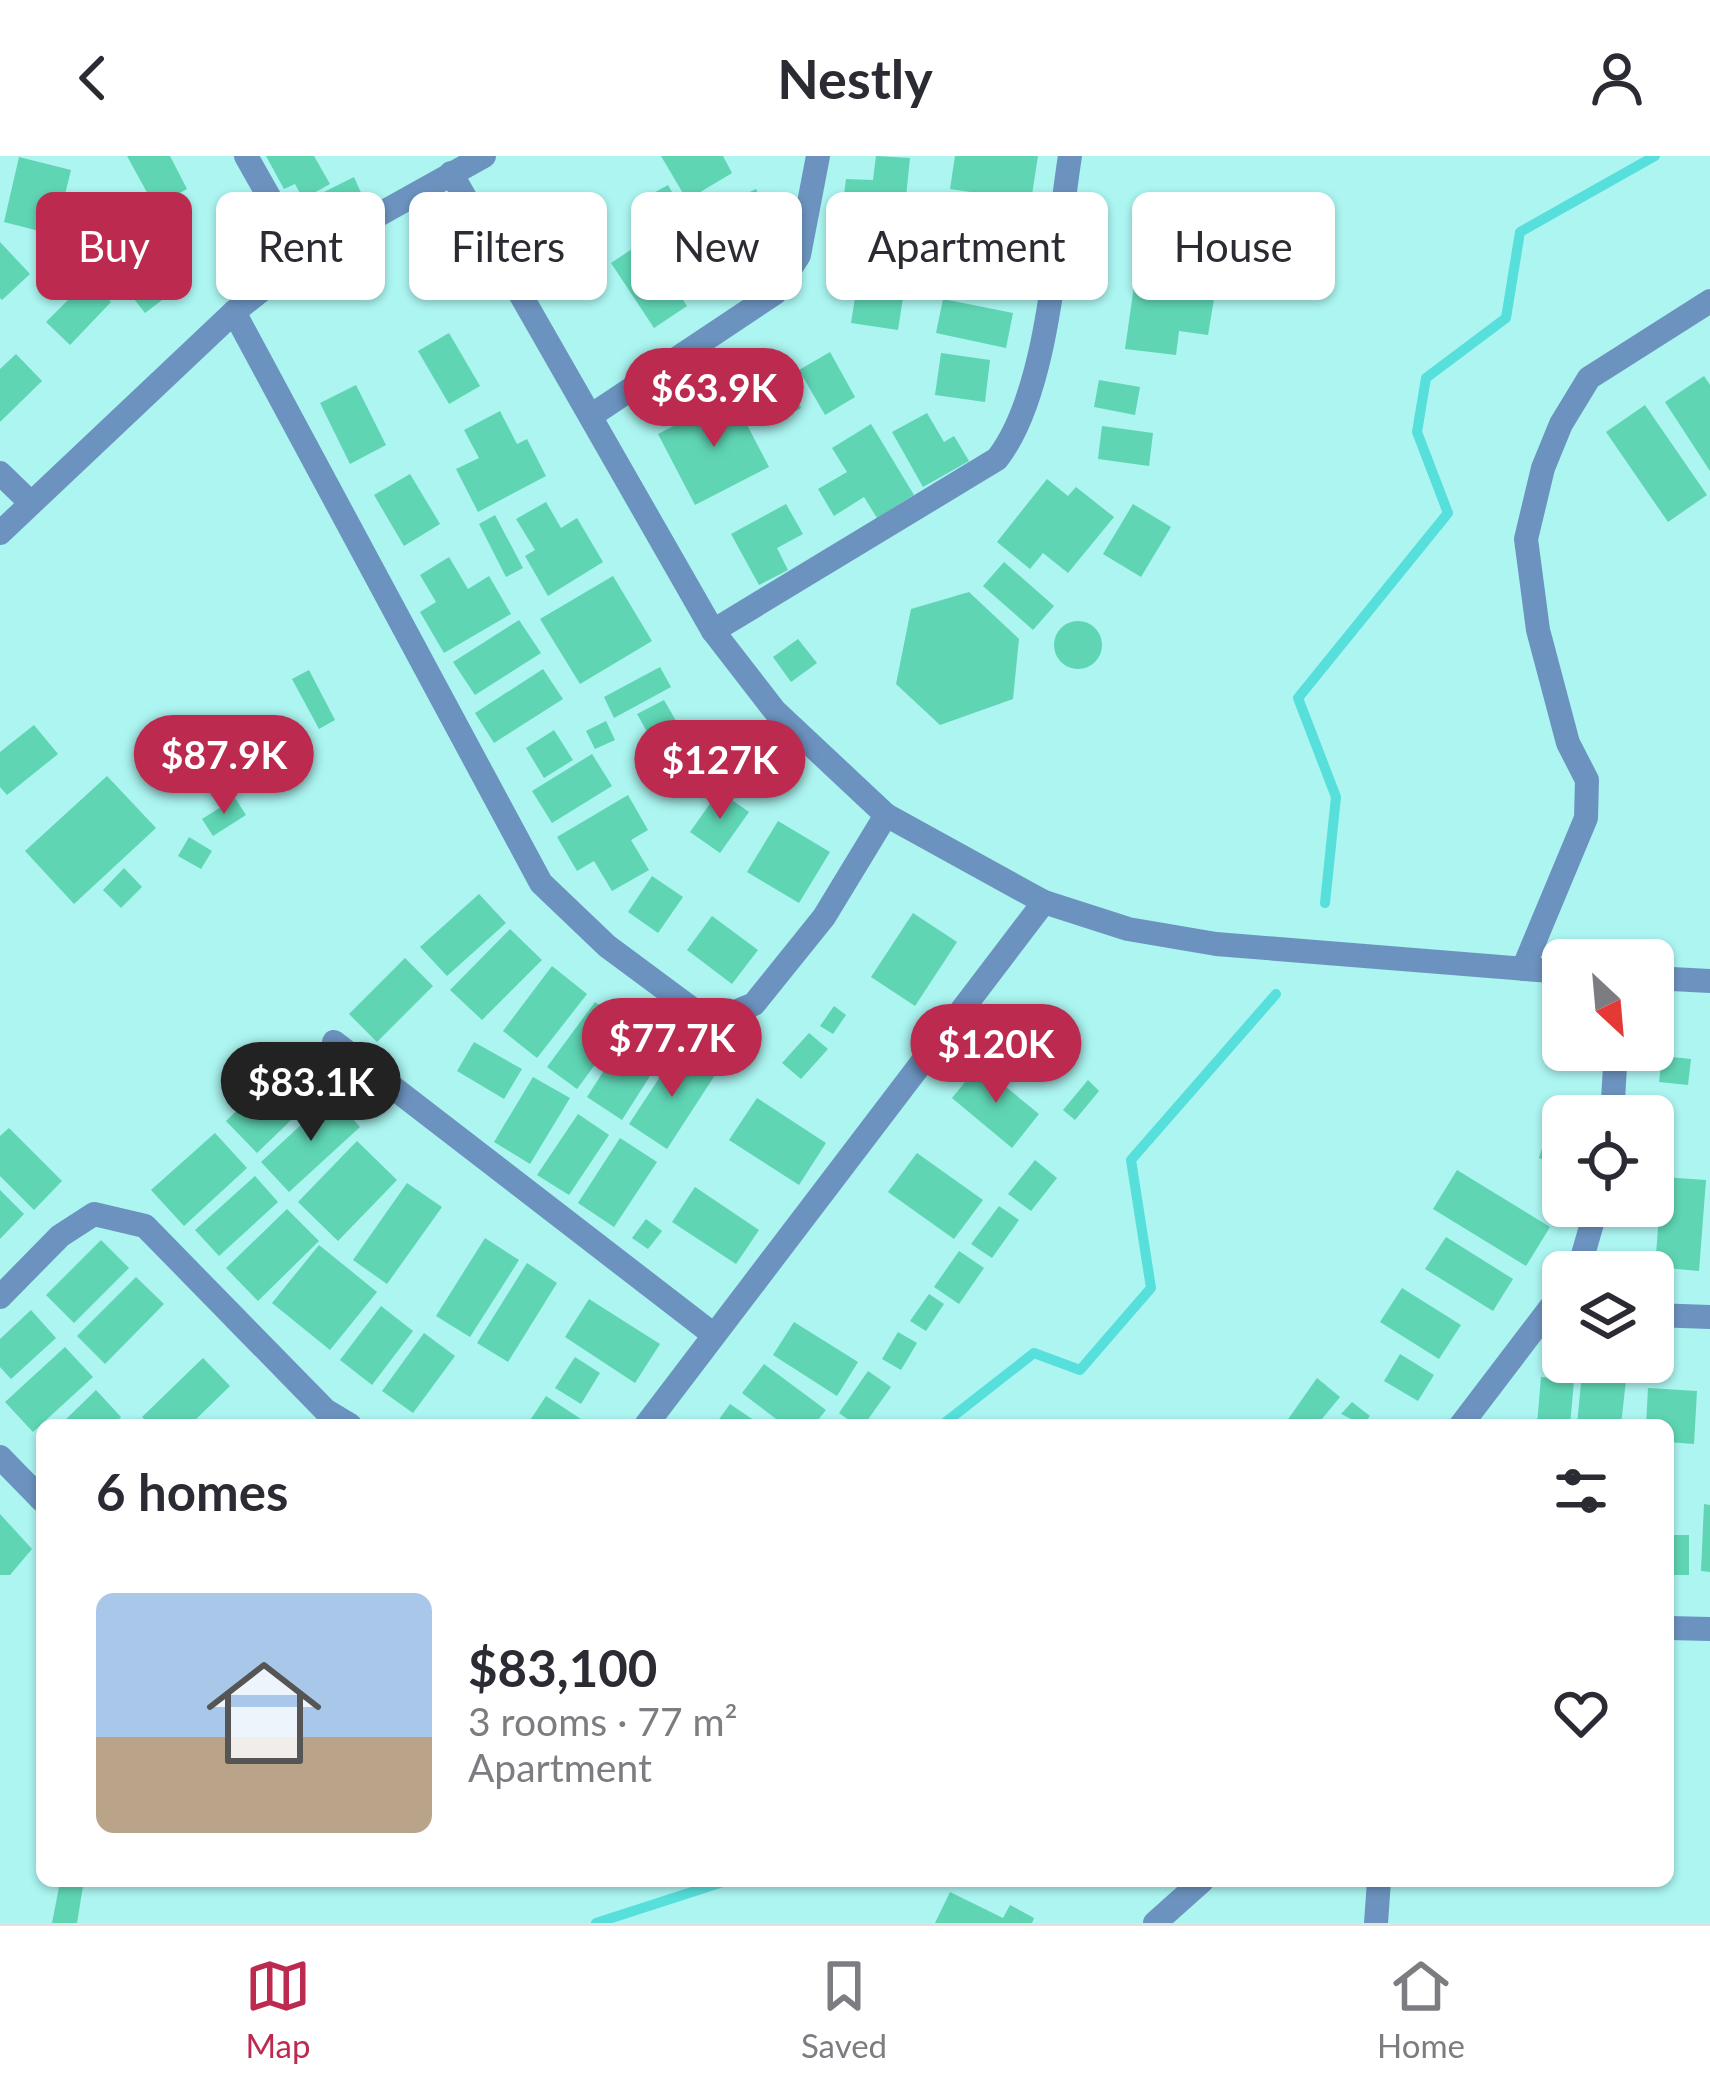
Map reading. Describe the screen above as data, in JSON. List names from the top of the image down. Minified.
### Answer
{"north":"bottom right","page":{"header":"Nestly","chip":["Buy","Rent","Filters","New","Apartment","House"],"price":["$63.9K","$87.9K","$127K","$77.7K","$120K","$83.1K"],"heading":"6 homes","list":[{"name":"$83,100","note":"3 rooms · 77 m² · Apartment"}],"tabs":["Map","Saved","Home"]}}
